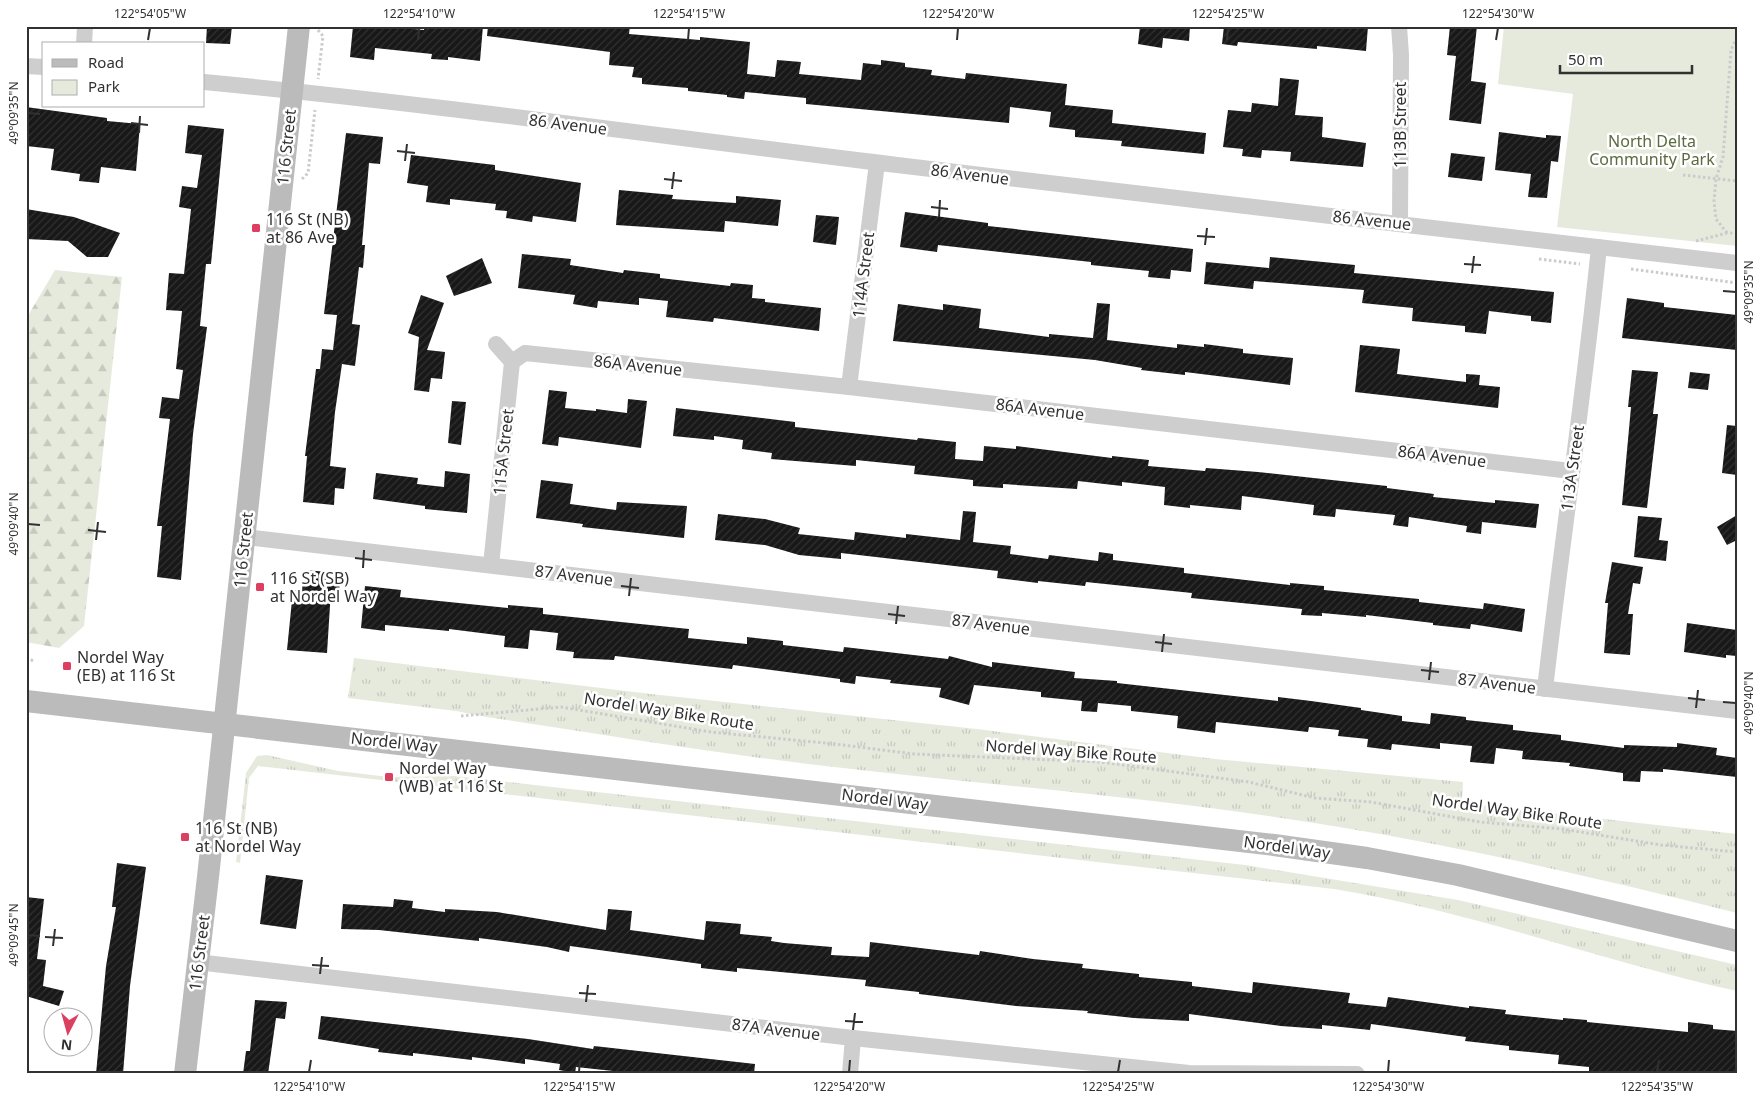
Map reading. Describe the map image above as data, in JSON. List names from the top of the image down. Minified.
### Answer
{"streets":{"main road":["116 Street","Nordel Way"],"street":["86 Avenue","113B Street","114A Street","86A Avenue","115A Street","113A Street","87 Avenue","87A Avenue"],"path":["Nordel Way Bike Route"]},"crossings":[["86 Avenue","113B Street"],["86 Avenue","116 Street"],["86 Avenue","114A Street"],["86 Avenue","113A Street"],["116 Street","87 Avenue"],["116 Street","Nordel Way"],["116 Street","87A Avenue"],["114A Street","86A Avenue"],["86A Avenue","115A Street"],["86A Avenue","113A Street"],["115A Street","87 Avenue"],["113A Street","87 Avenue"]],"parks":["North Delta Community Park"],"places":{"transit":["116 St (NB) at 86 Ave","116 St (SB) at Nordel Way","Nordel Way (EB) at 116 St","Nordel Way (WB) at 116 St","116 St (NB) at Nordel Way"]},"legend":["Road","Park"],"scale_bar":"50 m","north":"bottom","coordinates":["122°54'05\"W","122°54'10\"W","122°54'15\"W","122°54'20\"W","122°54'25\"W","122°54'30\"W","49°09'35\"N","49°09'40\"N","49°09'45\"N","122°54'35\"W"]}
